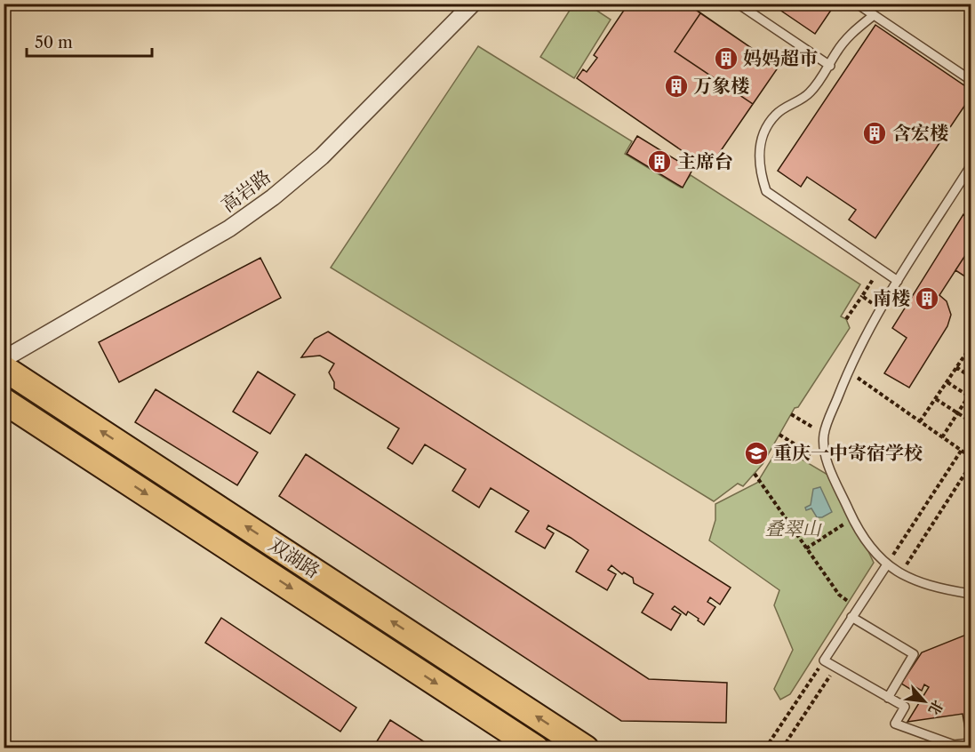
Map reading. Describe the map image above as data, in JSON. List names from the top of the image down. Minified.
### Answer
{"streets":{"main road":["双湖路"],"street":["高岩路"]},"parks":["叠翠山"],"places":{"building":["妈妈超市","万象楼","含宏楼","主席台","南楼"],"school or university":["重庆一中寄宿学校"]},"scale_bar":"50 m","north":"bottom right"}
